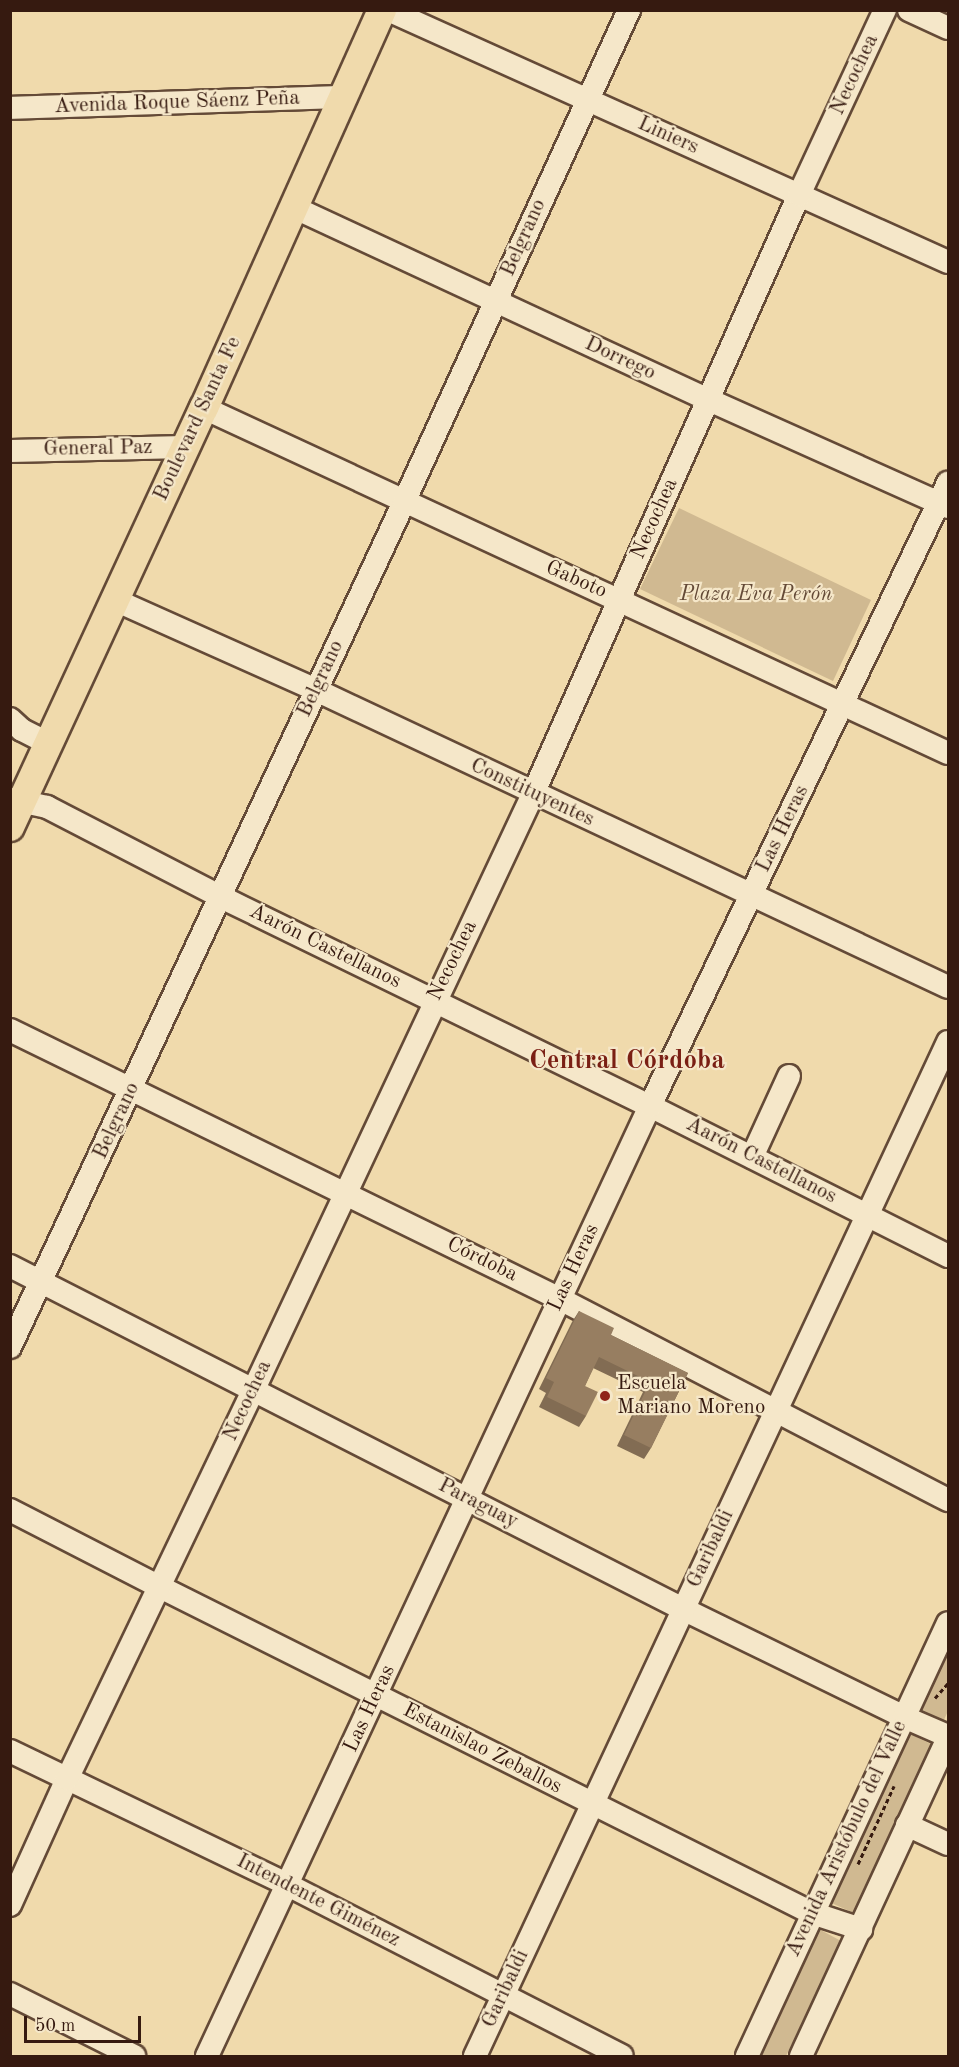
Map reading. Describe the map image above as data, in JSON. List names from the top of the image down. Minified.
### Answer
{"streets":{"main road":["Boulevard Santa Fe"],"street":["Necochea","Avenida Roque Sáenz Peña","Liniers","Belgrano","Dorrego","General Paz","Gaboto","Constituyentes","Las Heras","Aarón Castellanos","Córdoba","Paraguay","Garibaldi","Estanislao Zeballos","Avenida Aristóbulo del Valle","Intendente Giménez"]},"crossings":[["Necochea","Liniers"],["Necochea","Dorrego"],["Necochea","Gaboto"],["Necochea","Constituyentes"],["Necochea","Aarón Castellanos"],["Necochea","Córdoba"],["Necochea","Paraguay"],["Necochea","Estanislao Zeballos"],["Necochea","Intendente Giménez"],["Avenida Roque Sáenz Peña","Boulevard Santa Fe"],["Liniers","Belgrano"],["Belgrano","Dorrego"],["Belgrano","Gaboto"],["Belgrano","Constituyentes"],["Belgrano","Aarón Castellanos"],["Belgrano","Córdoba"],["Belgrano","Paraguay"],["Dorrego","Boulevard Santa Fe"],["Dorrego","Las Heras"],["Boulevard Santa Fe","General Paz"],["Boulevard Santa Fe","Gaboto"],["Boulevard Santa Fe","Constituyentes"],["Boulevard Santa Fe","Aarón Castellanos"],["Gaboto","Las Heras"],["Constituyentes","Las Heras"],["Las Heras","Aarón Castellanos"],["Las Heras","Córdoba"],["Las Heras","Paraguay"],["Las Heras","Estanislao Zeballos"],["Las Heras","Intendente Giménez"],["Aarón Castellanos","Garibaldi"],["Córdoba","Garibaldi"],["Paraguay","Garibaldi"],["Paraguay","Avenida Aristóbulo del Valle"],["Garibaldi","Estanislao Zeballos"],["Garibaldi","Intendente Giménez"],["Estanislao Zeballos","Avenida Aristóbulo del Valle"]],"districts":["Central Córdoba"],"parks":["Plaza Eva Perón"],"places":["Escuela Mariano Moreno"],"scale_bar":"50 m"}
